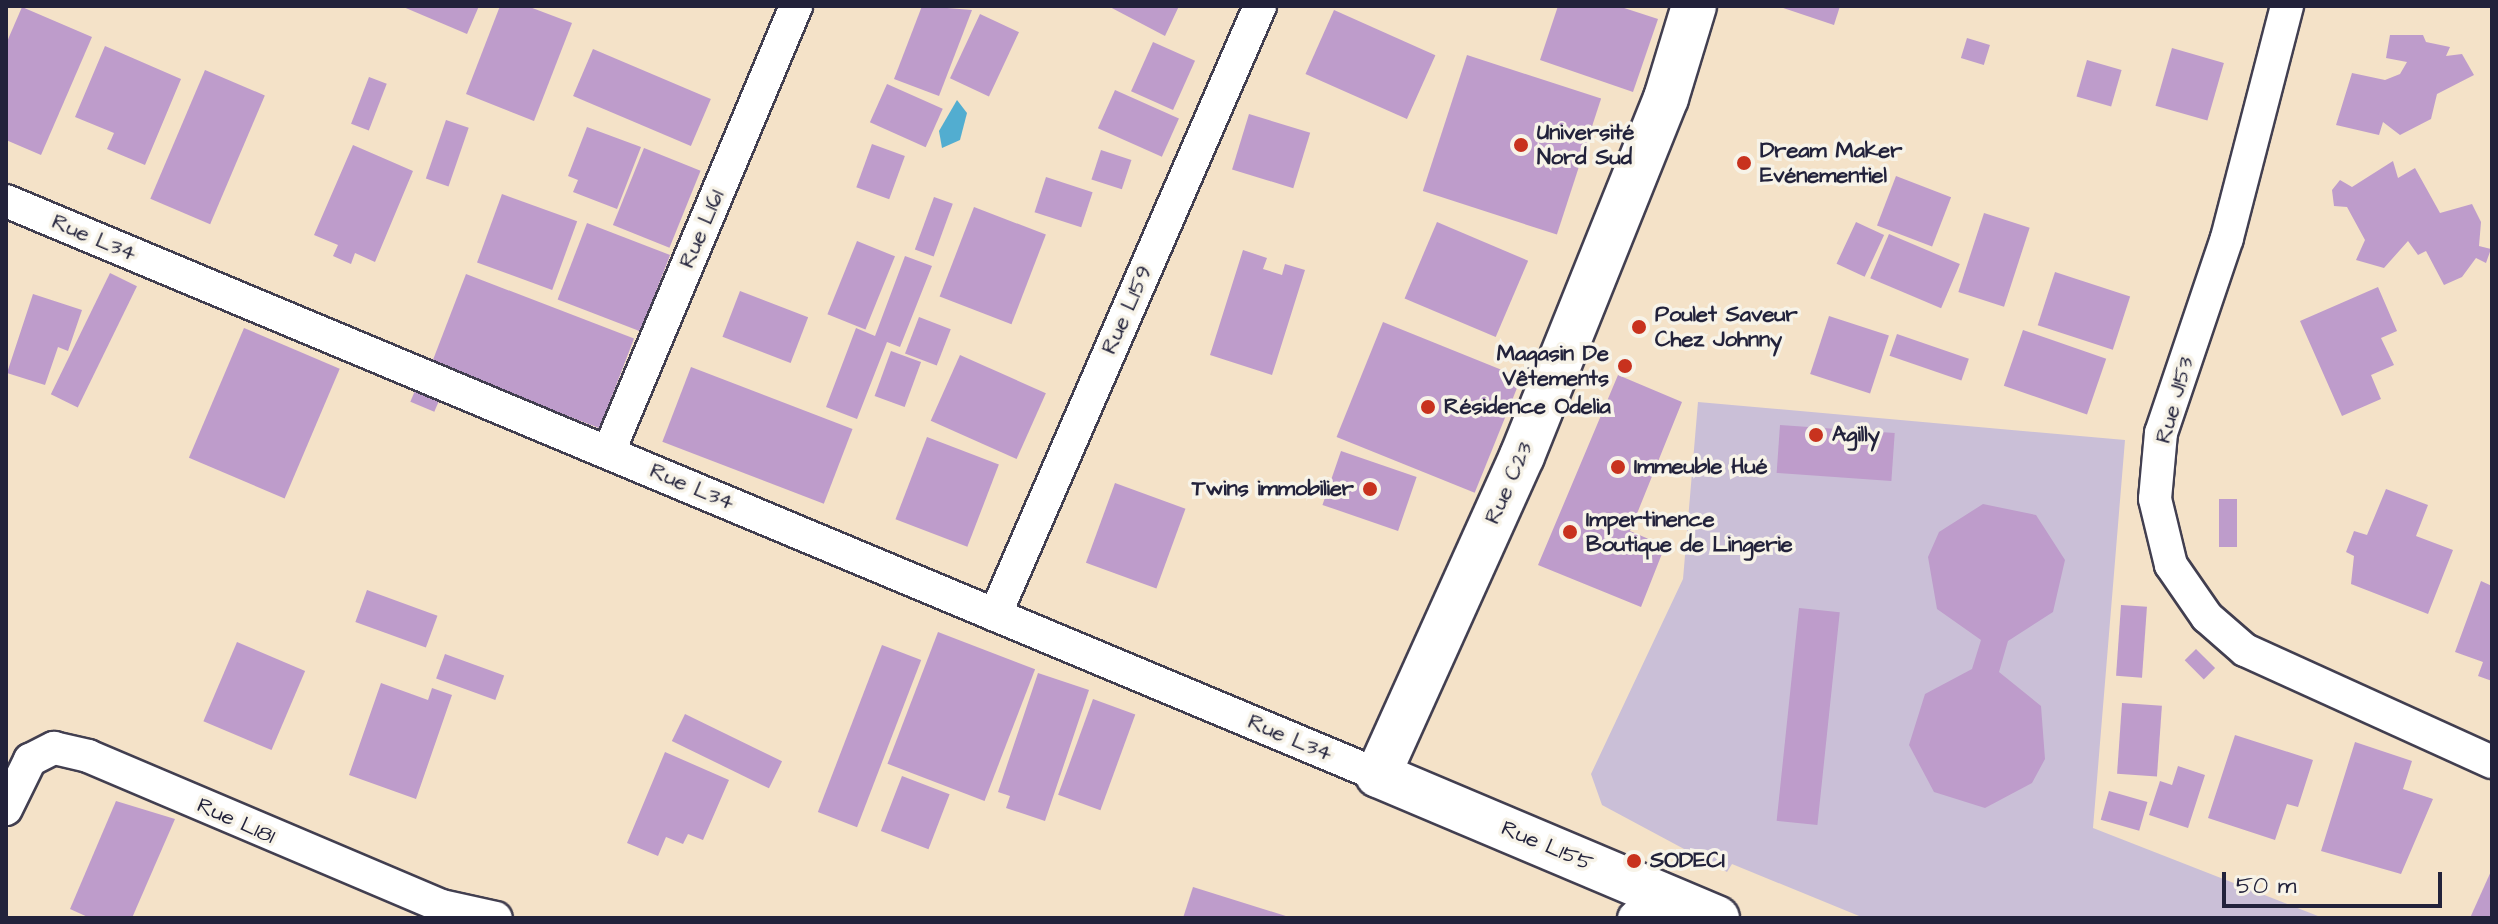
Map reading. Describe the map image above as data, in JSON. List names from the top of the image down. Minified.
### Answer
{"streets":{"street":["Rue L161","Rue L34","Rue L159","Rue J153","Rue C23","Rue L181","Rue L155"]},"crossings":[["Rue L161","Rue L34"],["Rue L34","Rue L159"],["Rue L34","Rue C23"],["Rue L34","Rue L155"],["Rue C23","Rue L155"]],"places":["Université Nord Sud","Dream Maker Evénementiel","Poulet Saveur Chez Johnny","Magasin De Vêtements","Résidence Odelia","Agilly","Immeuble Hué","Twins immobilier","Impertinence Boutique de Lingerie","SODECI"],"scale_bar":"50 m"}
